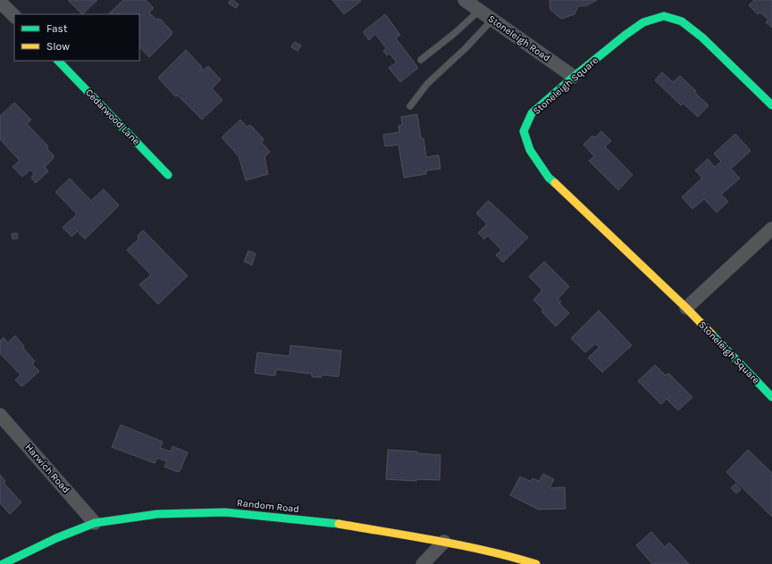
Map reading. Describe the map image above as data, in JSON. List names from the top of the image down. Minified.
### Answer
{"streets":{"street":["Stoneleigh Road","Stoneleigh Square","Cedarwood Lane","Harwich Road","Random Road"]},"crossings":[["Stoneleigh Road","Stoneleigh Square"],["Harwich Road","Random Road"]],"legend":["Fast","Slow"]}
